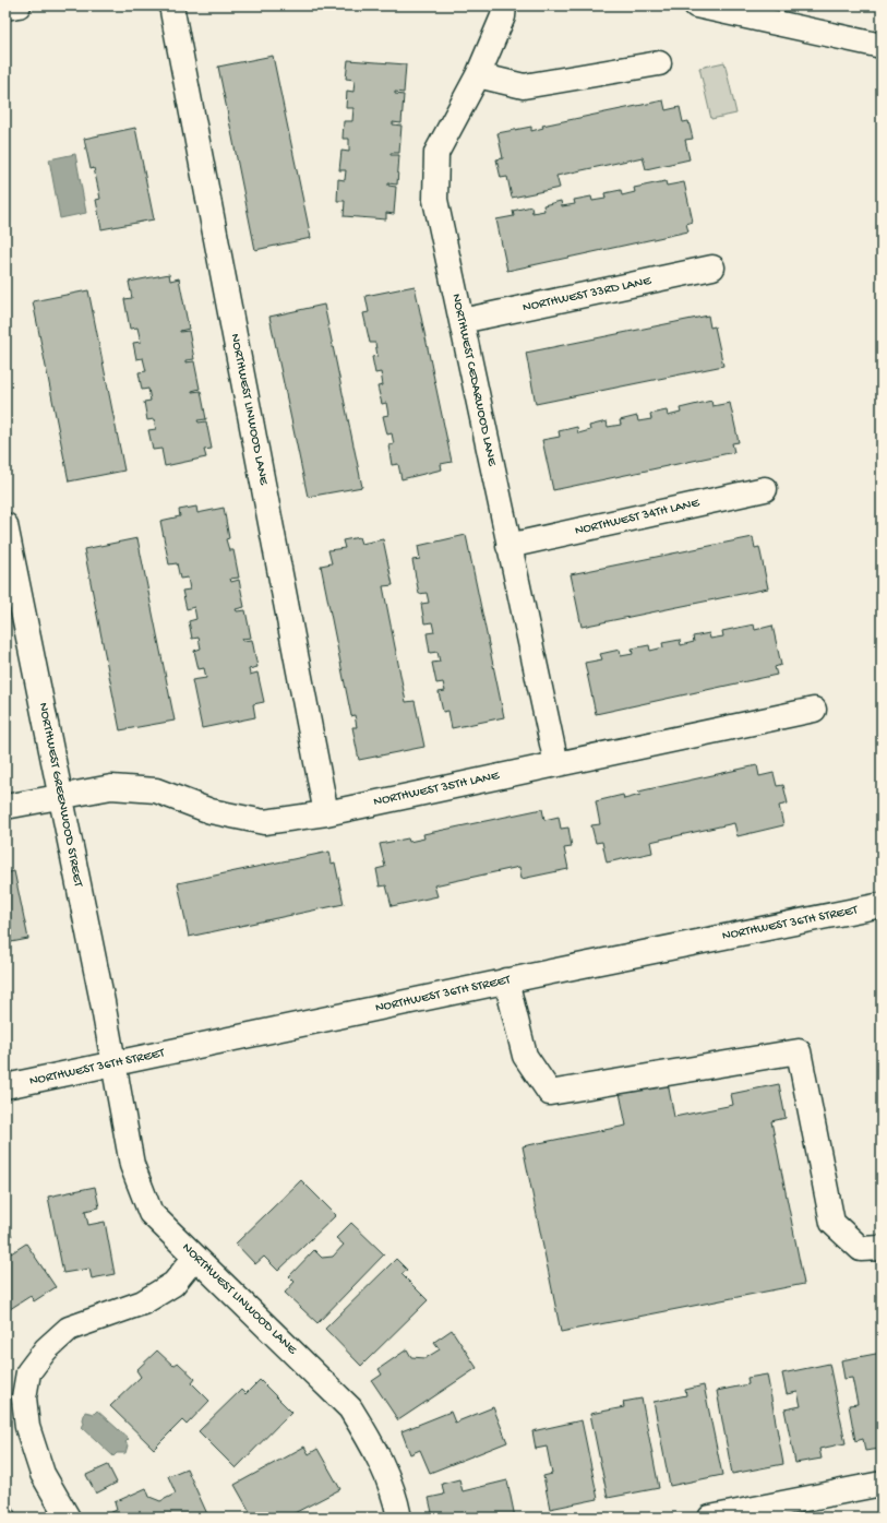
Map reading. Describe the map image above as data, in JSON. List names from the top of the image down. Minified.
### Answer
{"streets":{"street":["NORTHWEST 33RD LANE","NORTHWEST CEDARWOOD LANE","NORTHWEST LINWOOD LANE","NORTHWEST 34TH LANE","NORTHWEST 35TH LANE","NORTHWEST GREENWOOD STREET","NORTHWEST 36TH STREET"]},"crossings":[["NORTHWEST 33RD LANE","NORTHWEST CEDARWOOD LANE"],["NORTHWEST CEDARWOOD LANE","NORTHWEST 34TH LANE"],["NORTHWEST CEDARWOOD LANE","NORTHWEST 35TH LANE"],["NORTHWEST LINWOOD LANE","NORTHWEST 35TH LANE"],["NORTHWEST LINWOOD LANE","NORTHWEST GREENWOOD STREET"],["NORTHWEST LINWOOD LANE","NORTHWEST 36TH STREET"],["NORTHWEST 35TH LANE","NORTHWEST GREENWOOD STREET"],["NORTHWEST GREENWOOD STREET","NORTHWEST 36TH STREET"]]}
